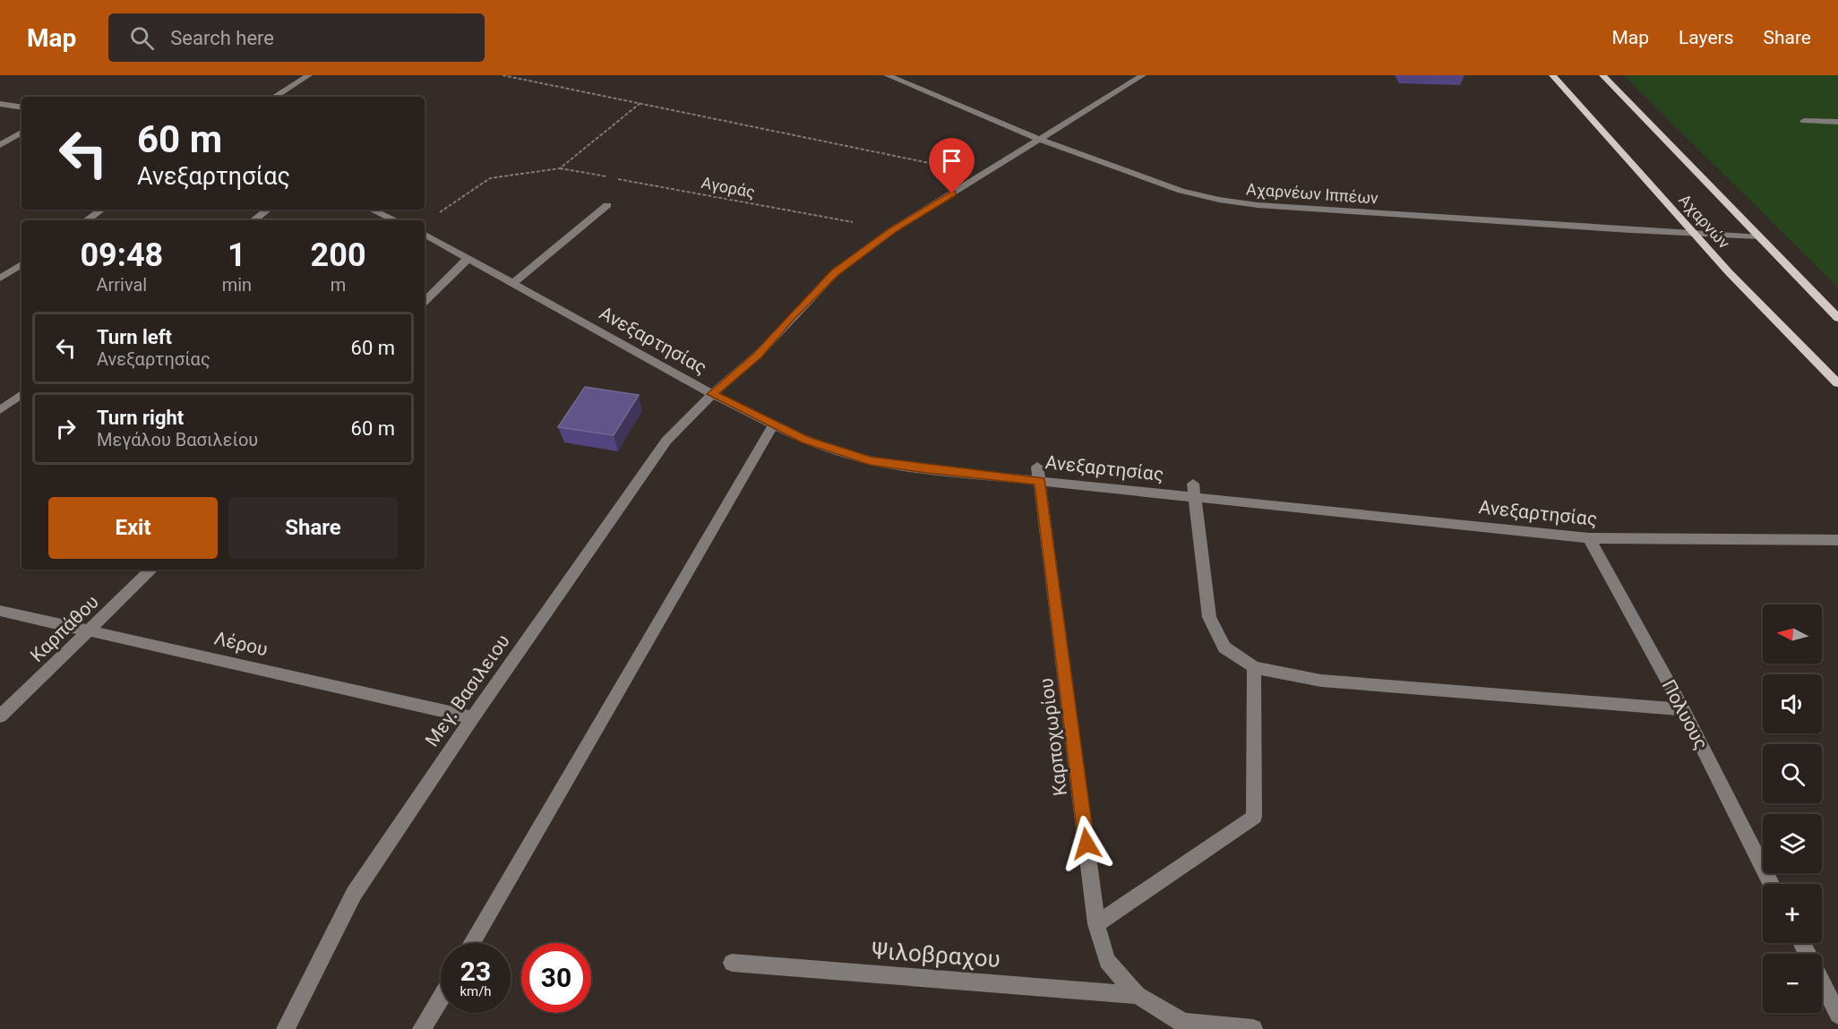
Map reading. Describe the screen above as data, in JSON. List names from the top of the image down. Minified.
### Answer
{"streets":{"main road":["Αχαρνών"],"street":["Αχαρνέων Ιππέων","Ανεξαρτησίας","Καρπάθου","Λέρου","Μεγ. Βασιλειου","Πολυους","Καρποχωρίου","Ψιλοβραχου"],"path":["Αγοράς"]},"crossings":[["Αγοράς","Μεγ. Βασιλειου"],["Αχαρνέων Ιππέων","Αχαρνών"],["Αχαρνέων Ιππέων","Μεγ. Βασιλειου"],["Ανεξαρτησίας","Μεγ. Βασιλειου"],["Ανεξαρτησίας","Πολυους"],["Ανεξαρτησίας","Καρποχωρίου"],["Καρπάθου","Λέρου"],["Λέρου","Μεγ. Βασιλειου"],["Καρποχωρίου","Ψιλοβραχου"]],"north":"left","page":{"header":"Map","search":"Search here","nav":["Map","Layers","Share"],"turn":["60 m","Ανεξαρτησίας"],"eta":["09:48","Arrival","1","min","200","m"],"list":[{"name":"Turn left","note":"Ανεξαρτησίας","value":"60 m"},{"name":"Turn right","note":"Μεγάλου Βασιλείου","value":"60 m"}],"buttons":["Exit","Share"],"map_buttons":["+","−"],"speed":"23 km/h","limit":"30"}}
